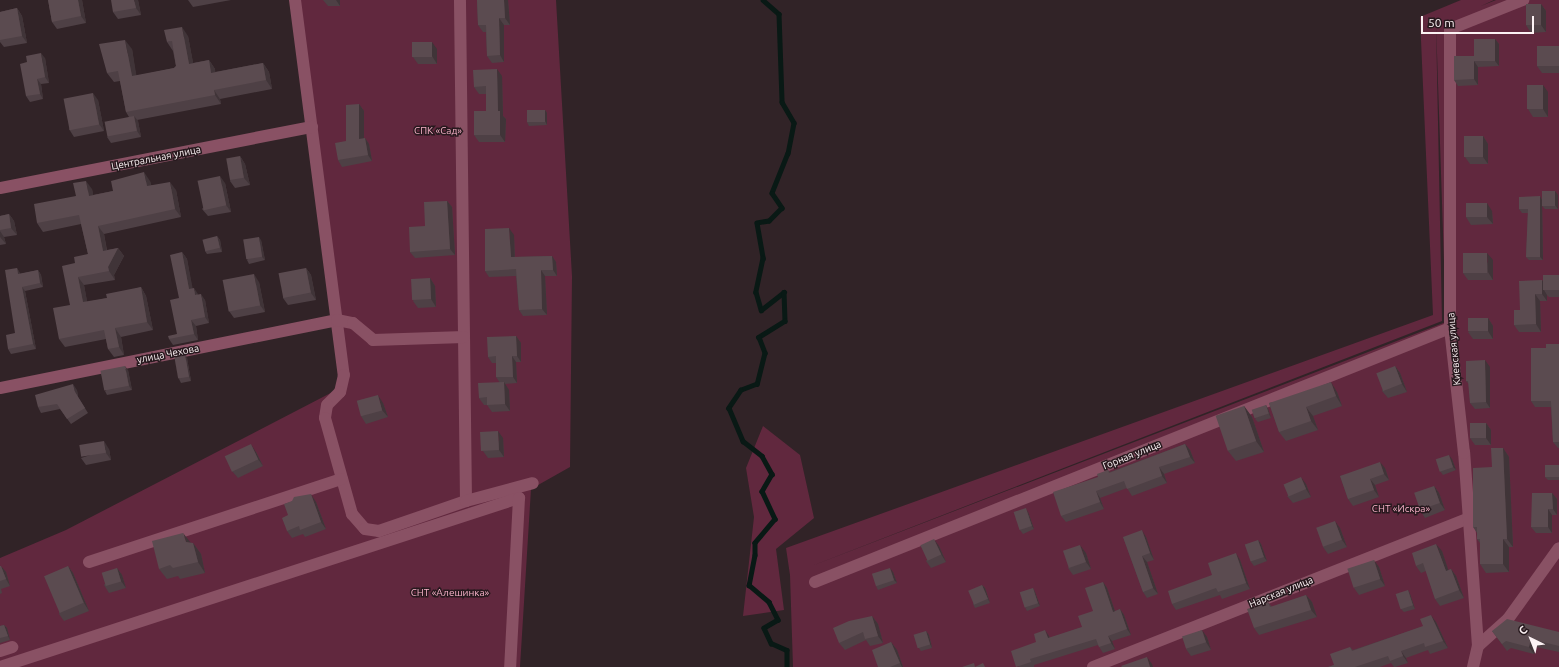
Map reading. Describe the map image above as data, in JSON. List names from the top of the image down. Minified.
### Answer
{"streets":{"street":["Центральная улица","Киевская улица","улица Чехова","Горная улица","Нарская улица"]},"crossings":[["Киевская улица","Горная улица"],["Киевская улица","Нарская улица"]],"parks":["СПК «Сад»","СНТ «Искра»","СНТ «Алешинка»"],"scale_bar":"50 m","north":"top left"}
